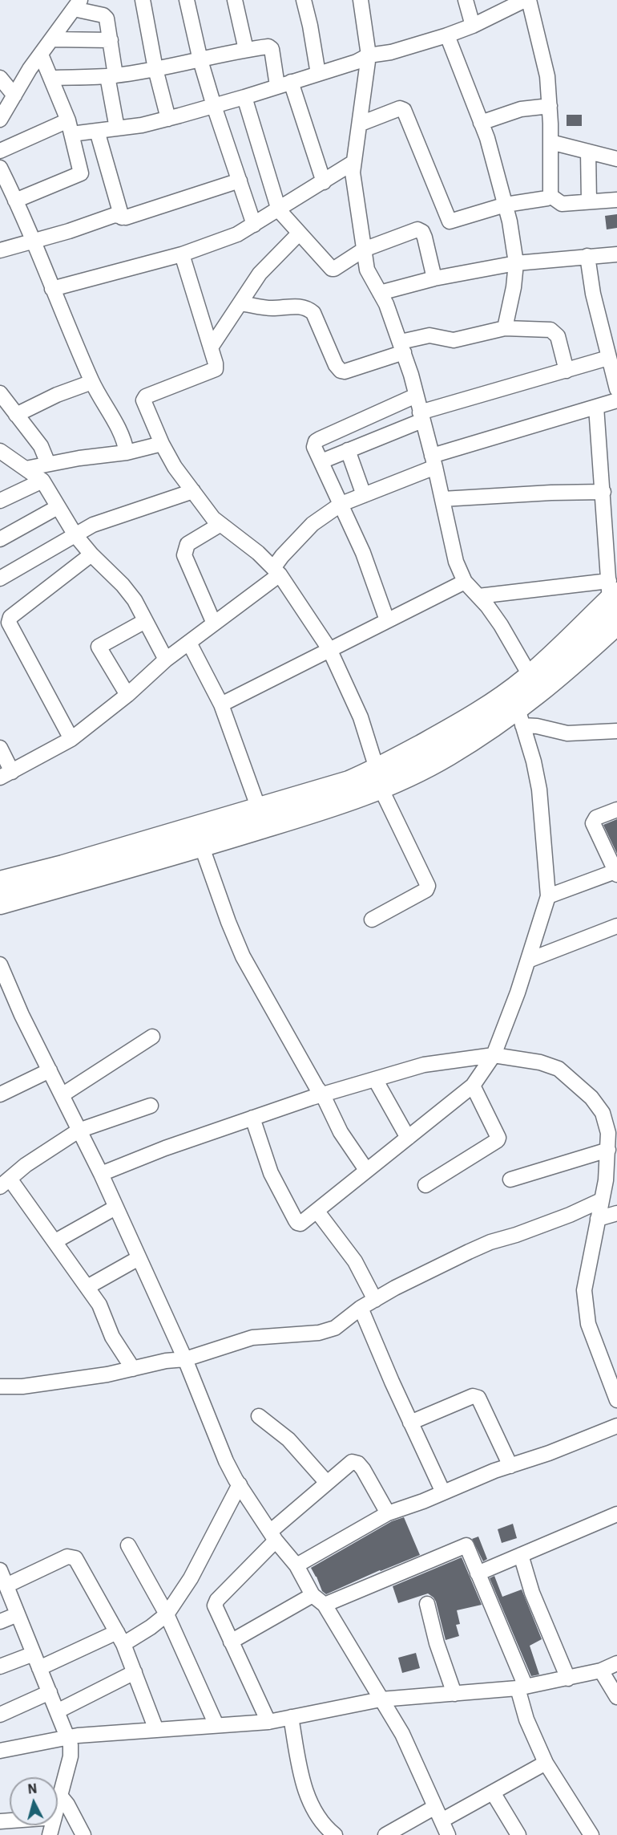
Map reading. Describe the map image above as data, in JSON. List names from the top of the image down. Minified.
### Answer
{"north":"top"}
